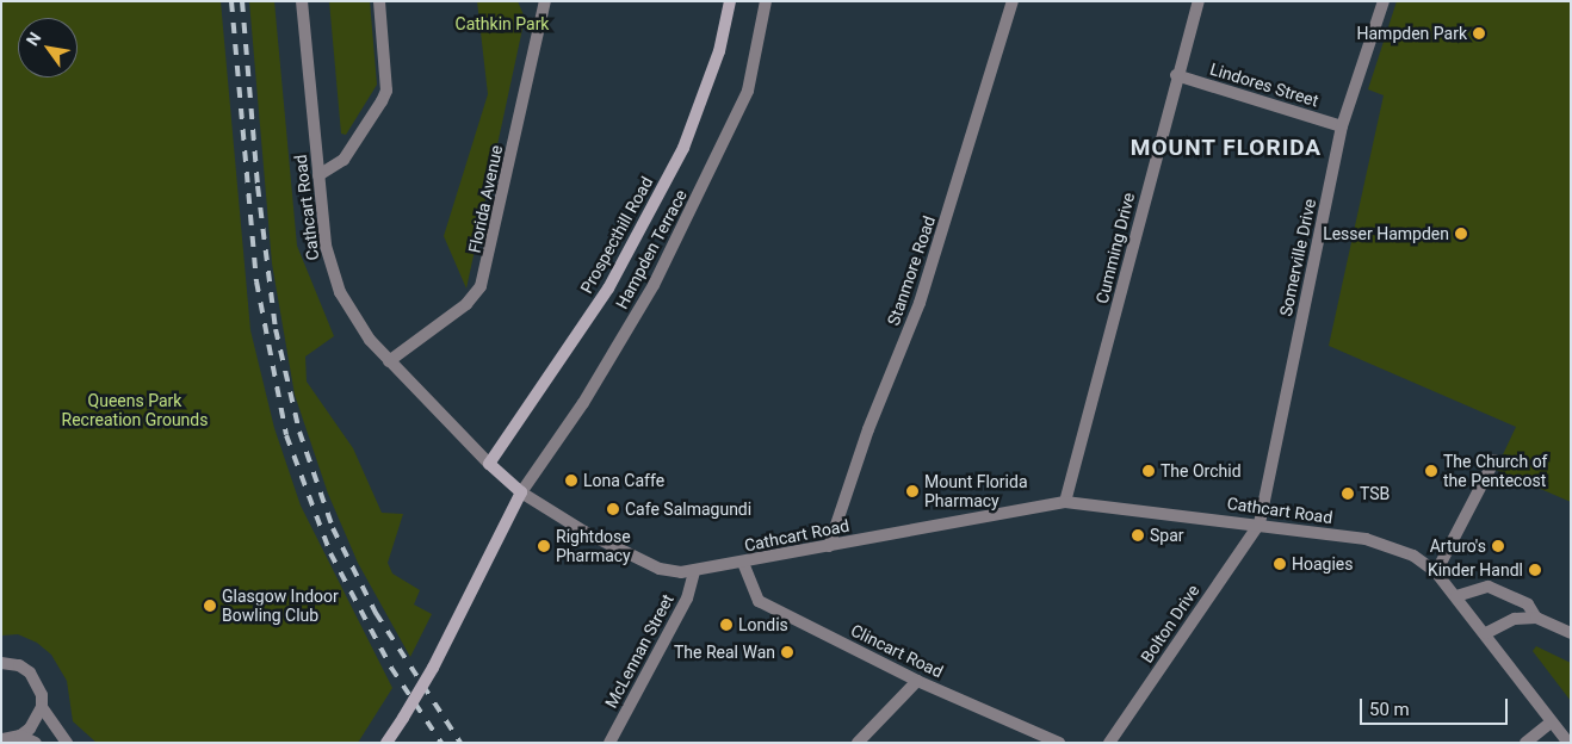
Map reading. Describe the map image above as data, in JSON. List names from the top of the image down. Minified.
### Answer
{"streets":{"main road":["Cathcart Road","Prospecthill Road"],"street":["Lindores Street","Florida Avenue","Cumming Drive","Hampden Terrace","Somerville Drive","Stanmore Road","Bolton Drive","McLennan Street","Clincart Road"]},"crossings":[["Lindores Street","Cumming Drive"],["Lindores Street","Somerville Drive"],["Florida Avenue","Cathcart Road"],["Cathcart Road","Prospecthill Road"],["Cathcart Road","Cumming Drive"],["Cathcart Road","Hampden Terrace"],["Cathcart Road","Somerville Drive"],["Cathcart Road","Stanmore Road"],["Cathcart Road","Bolton Drive"],["Cathcart Road","McLennan Street"],["Cathcart Road","Clincart Road"],["Somerville Drive","Bolton Drive"]],"districts":["MOUNT FLORIDA"],"parks":["Cathkin Park","Queens Park Recreation Grounds"],"places":["Hampden Park","Lesser Hampden","The Orchid","The Church of the Pentecost","Lona Caffe","Mount Florida Pharmacy","TSB","Cafe Salmagundi","Spar","Rightdose Pharmacy","Arturo's","Hoagies","Kinder Handl","Glasgow Indoor Bowling Club","Londis","The Real Wan"],"scale_bar":"50 m","north":"top left"}
